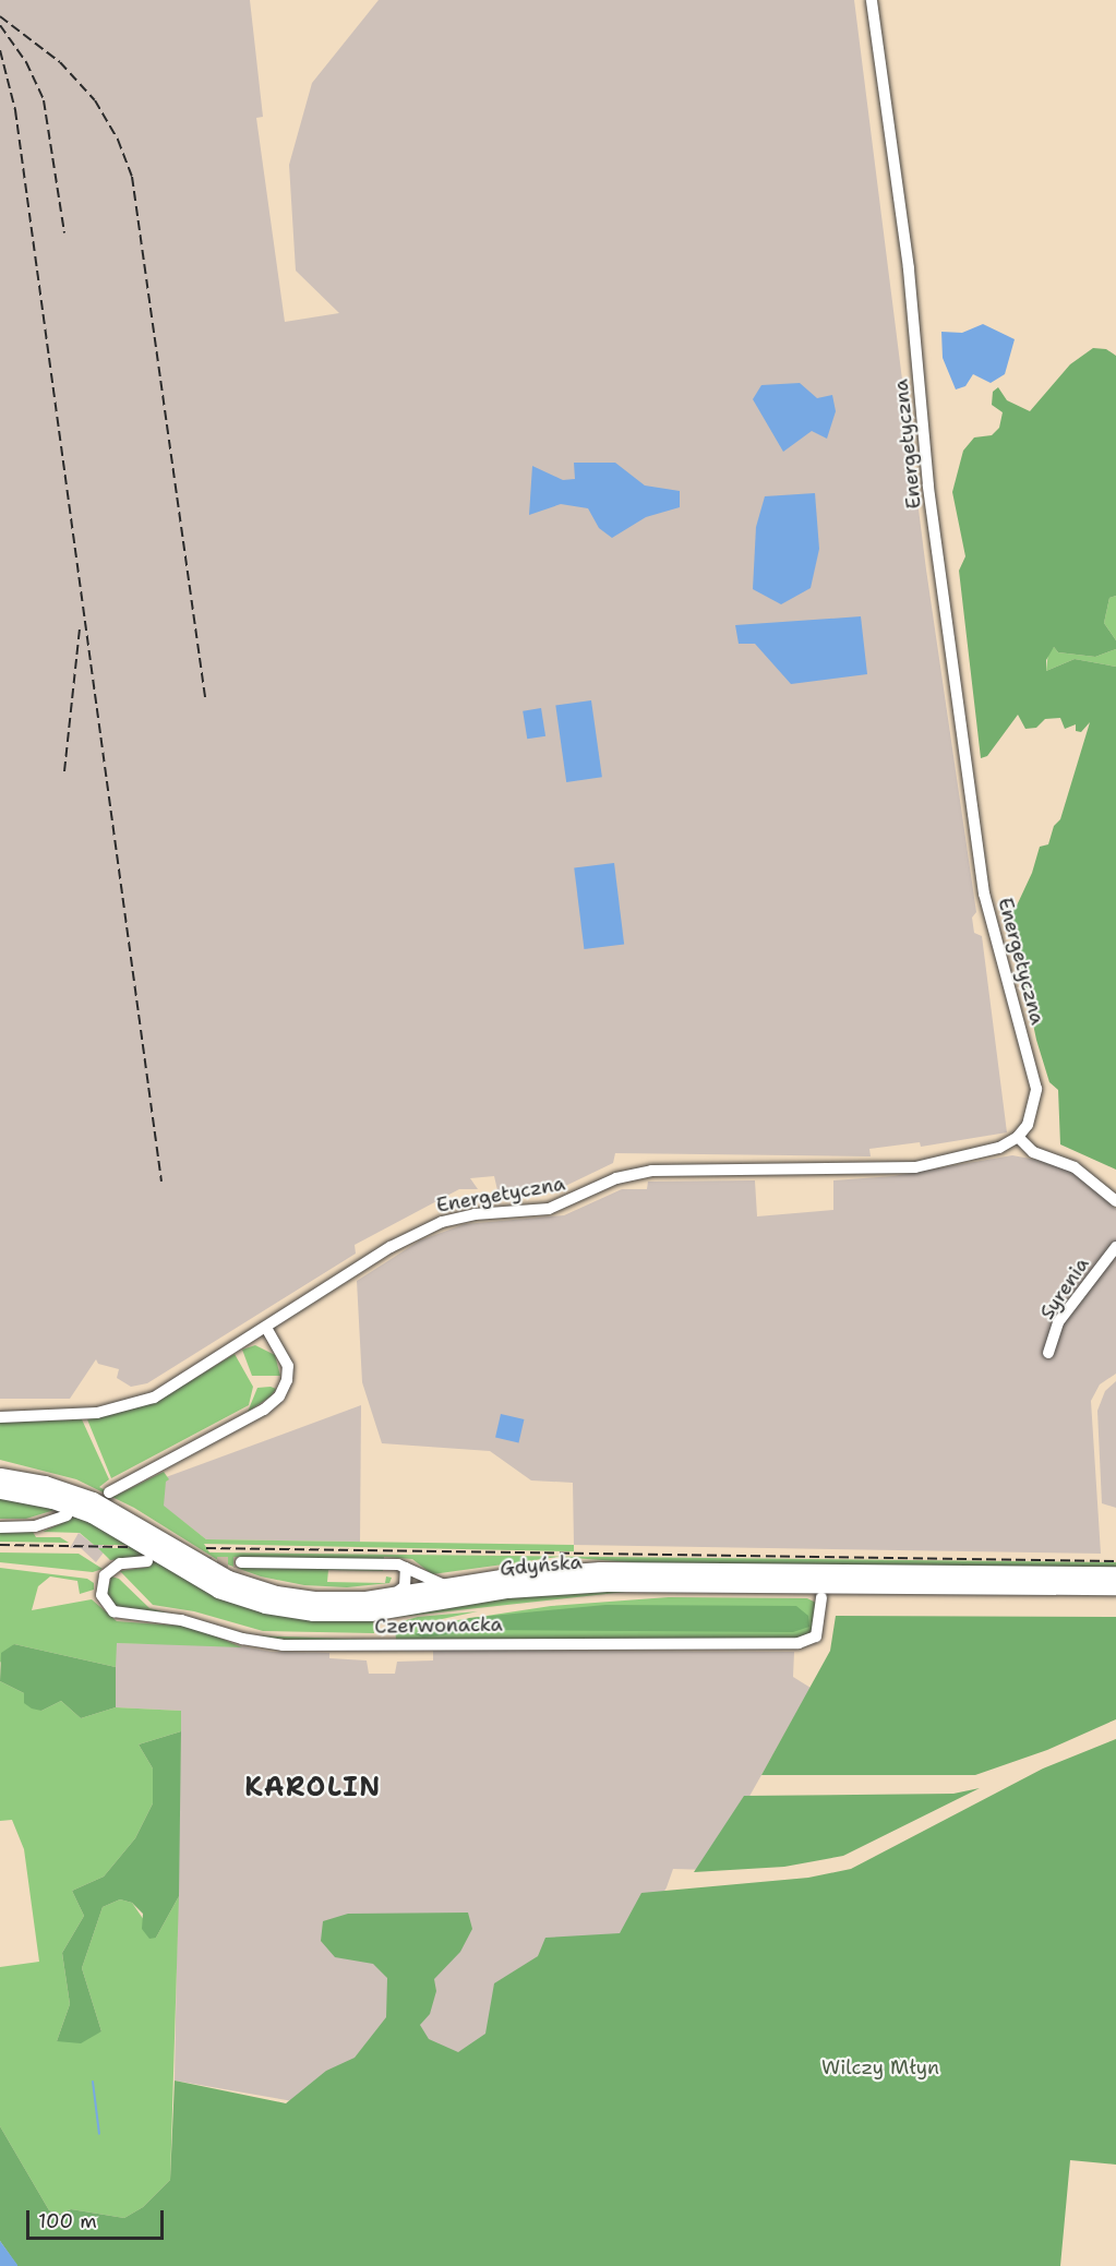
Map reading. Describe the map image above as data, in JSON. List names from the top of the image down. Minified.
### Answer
{"streets":{"main road":["Gdyńska"],"street":["Energetyczna","Syrenia","Czerwonacka"]},"crossings":[["Gdyńska","Czerwonacka"]],"districts":["KAROLIN"],"parks":["Wilczy Młyn"],"scale_bar":"100 m"}
